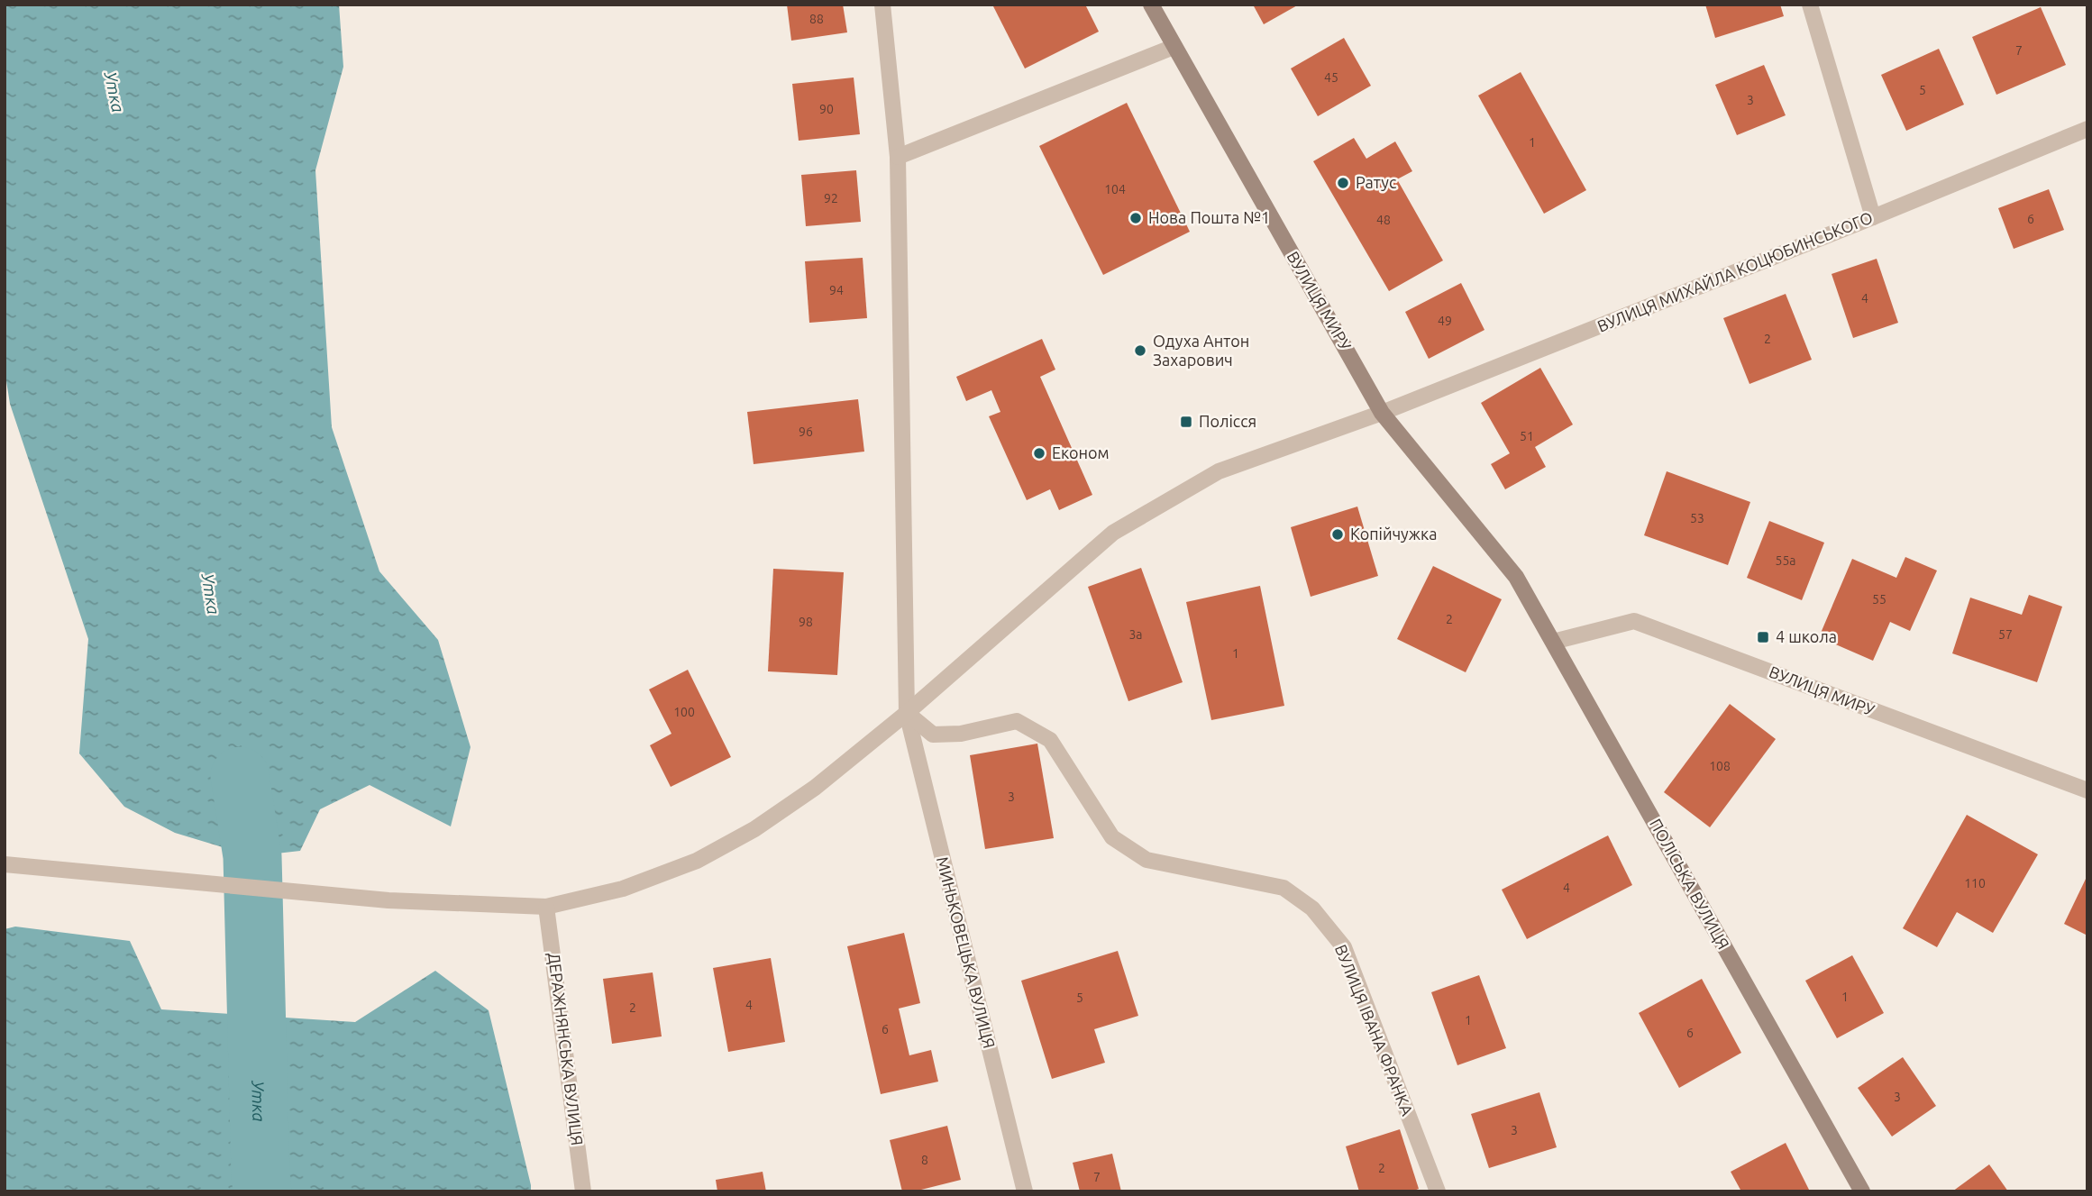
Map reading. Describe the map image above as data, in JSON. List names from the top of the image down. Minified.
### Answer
{"streets":{"main road":["ВУЛИЦЯ МИРУ","ПОЛІСЬКА ВУЛИЦЯ"],"street":["ВУЛИЦЯ МИХАЙЛА КОЦЮБИНСЬКОГО","МИНЬКОВЕЦЬКА ВУЛИЦЯ","ВУЛИЦЯ ІВАНА ФРАНКА","ДЕРАЖНЯНСЬКА ВУЛИЦЯ"]},"crossings":[["ВУЛИЦЯ МИХАЙЛА КОЦЮБИНСЬКОГО","ВУЛИЦЯ МИРУ"],["ВУЛИЦЯ МИХАЙЛА КОЦЮБИНСЬКОГО","МИНЬКОВЕЦЬКА ВУЛИЦЯ"],["ВУЛИЦЯ МИХАЙЛА КОЦЮБИНСЬКОГО","ВУЛИЦЯ ІВАНА ФРАНКА"],["ВУЛИЦЯ МИХАЙЛА КОЦЮБИНСЬКОГО","ДЕРАЖНЯНСЬКА ВУЛИЦЯ"],["ВУЛИЦЯ МИРУ","ПОЛІСЬКА ВУЛИЦЯ"],["МИНЬКОВЕЦЬКА ВУЛИЦЯ","ВУЛИЦЯ ІВАНА ФРАНКА"]],"water":["Утка"],"places":{"other":["Ратус","Нова Пошта №1","Одуха Антон Захарович","Економ","Копійчужка"],"transit":["Полісся","4 школа"]},"house_numbers":["88","7","45","5","3","90","1","104","92","6","48","94","4","49","2","96","51","53","55а","55","2","98","3а","57","1","100","108","3","110","4","1","5","4","2","1","6","6","3","3","8","2","7"]}
